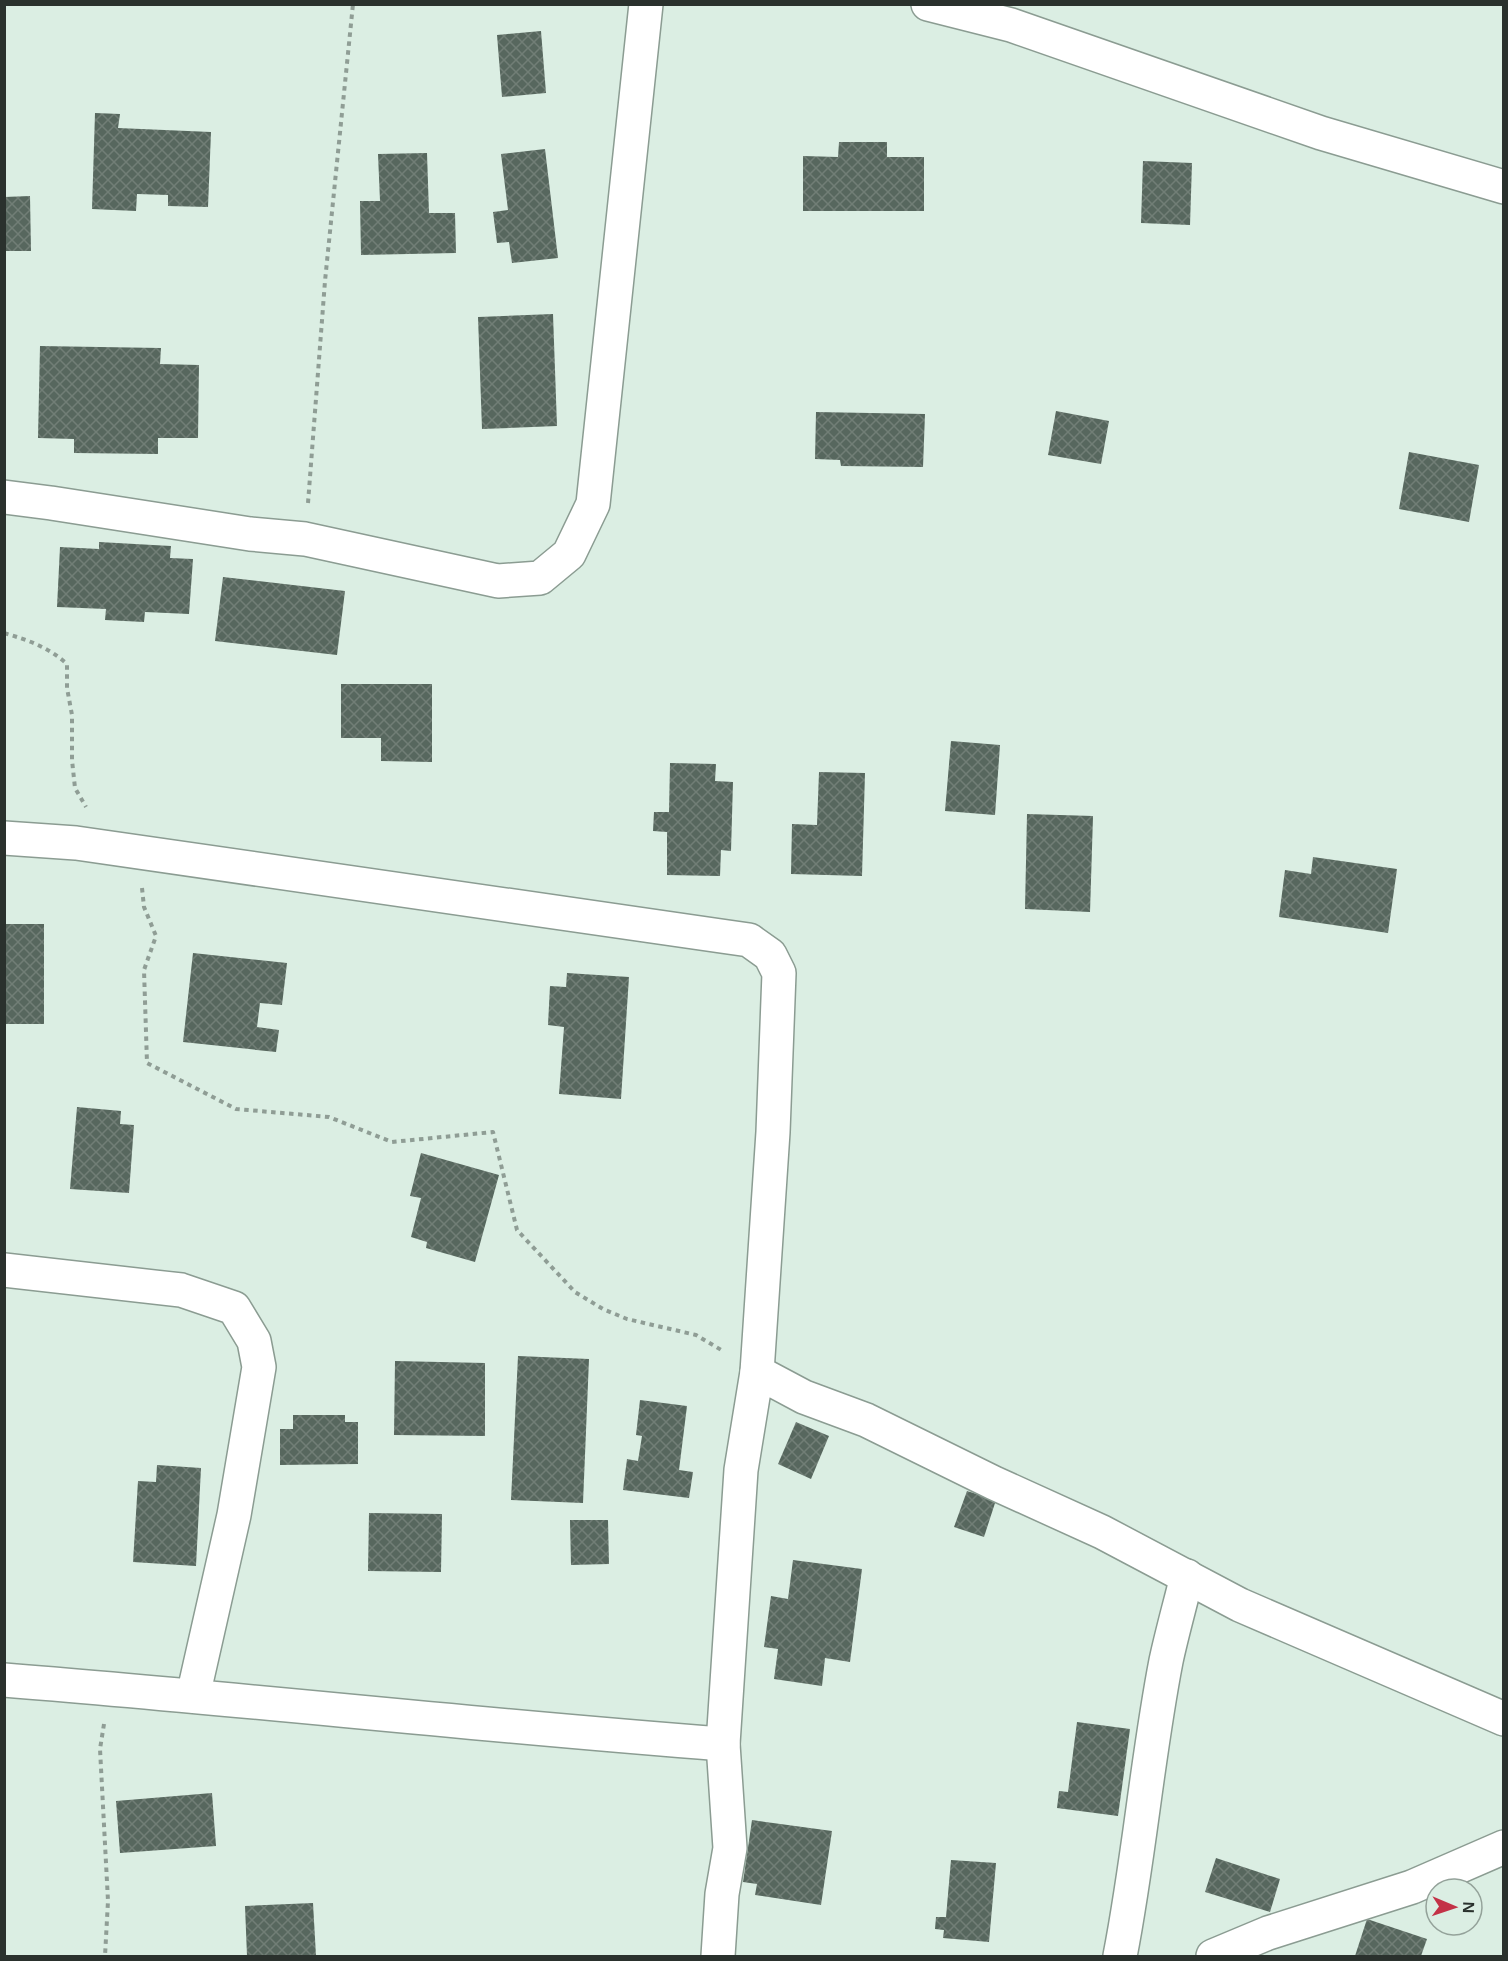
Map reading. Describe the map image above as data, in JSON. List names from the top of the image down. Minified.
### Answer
{"north":"right"}
